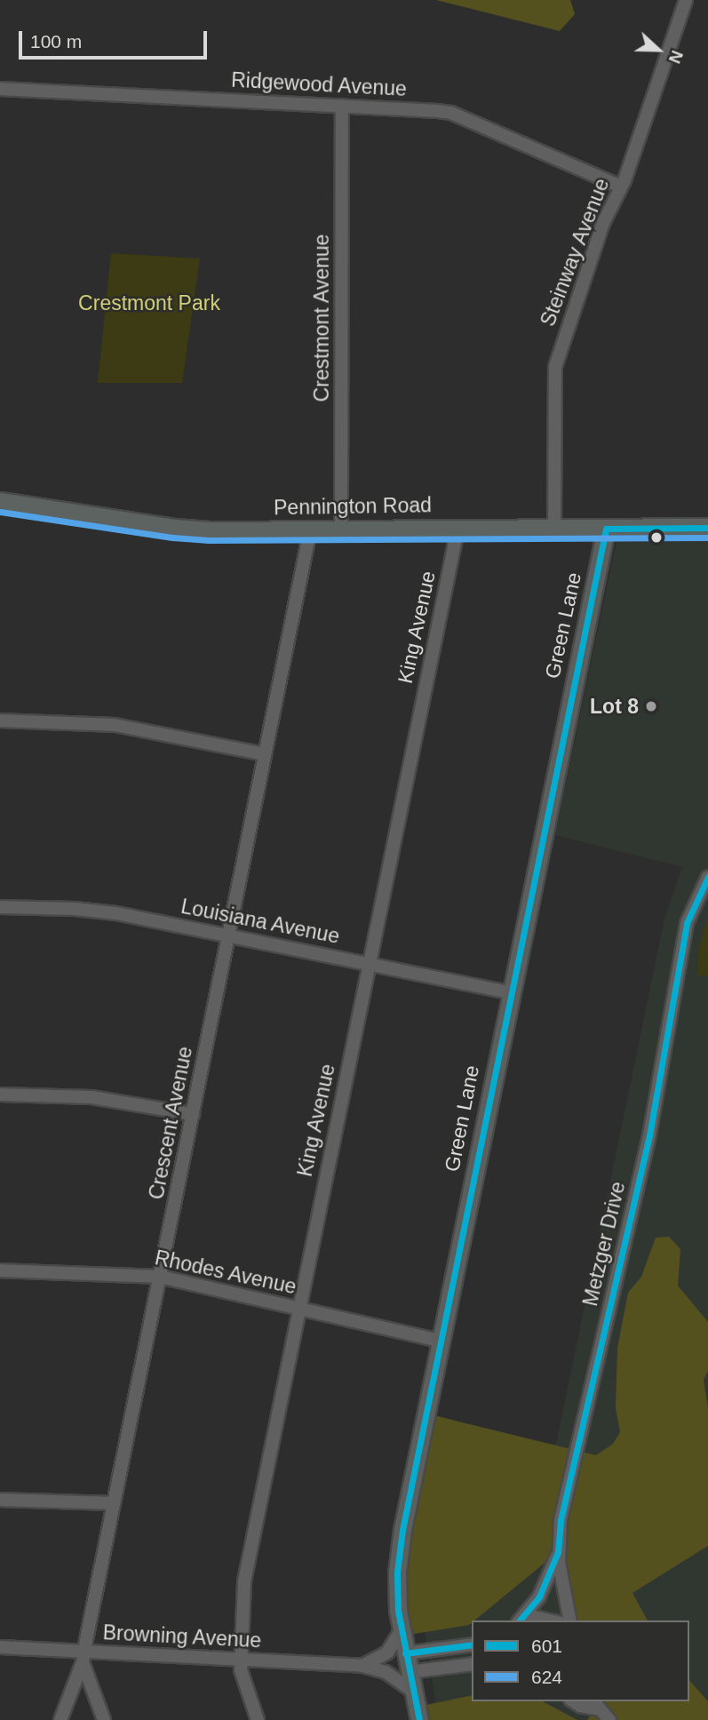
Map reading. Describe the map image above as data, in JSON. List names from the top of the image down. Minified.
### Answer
{"streets":{"main road":["Pennington Road"],"street":["Ridgewood Avenue","Steinway Avenue","Crestmont Avenue","Green Lane","King Avenue","Louisiana Avenue","Crescent Avenue","Metzger Drive","Rhodes Avenue","Browning Avenue"]},"crossings":[["Ridgewood Avenue","Steinway Avenue"],["Ridgewood Avenue","Crestmont Avenue"],["Steinway Avenue","Pennington Road"],["Crestmont Avenue","Pennington Road"],["Pennington Road","Green Lane"],["Pennington Road","King Avenue"],["Pennington Road","Crescent Avenue"],["Green Lane","Louisiana Avenue"],["Green Lane","Rhodes Avenue"],["Green Lane","Browning Avenue"],["King Avenue","Louisiana Avenue"],["King Avenue","Rhodes Avenue"],["King Avenue","Browning Avenue"],["Louisiana Avenue","Crescent Avenue"],["Crescent Avenue","Rhodes Avenue"],["Crescent Avenue","Browning Avenue"]],"parks":["Crestmont Park"],"places":["Lot 8"],"lines":["transit line 624","transit line 601"],"legend":["601","624"],"scale_bar":"100 m","north":"right"}
